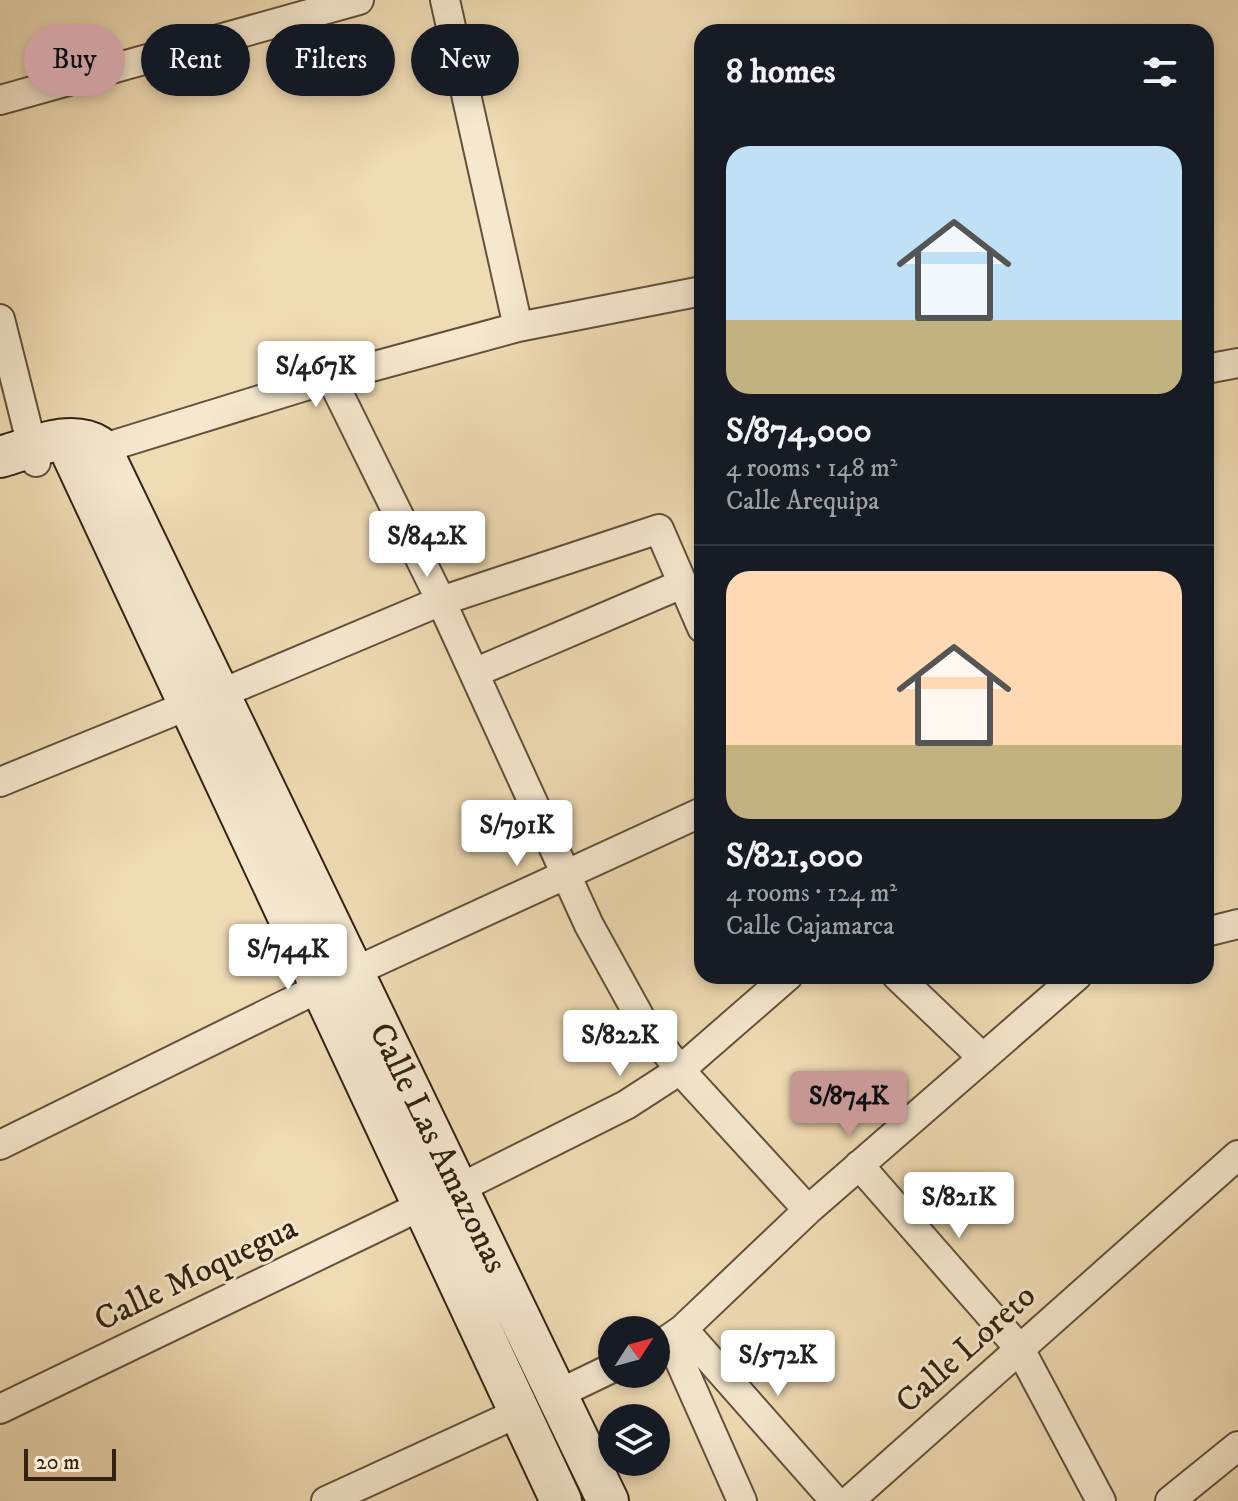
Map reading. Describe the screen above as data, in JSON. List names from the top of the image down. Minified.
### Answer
{"streets":{"street":["Calle Las Amazonas","Calle Moquegua","Calle Loreto"]},"crossings":[["Calle Las Amazonas","Calle Moquegua"]],"scale_bar":"20 m","north":"top right","page":{"chip":["Buy","Rent","Filters","New"],"heading":"8 homes","list":[{"name":"S/874,000","note":"4 rooms · 148 m² · Calle Arequipa"},{"name":"S/821,000","note":"4 rooms · 124 m² · Calle Cajamarca"}],"price":["S/467K","S/842K","S/791K","S/744K","S/822K","S/874K","S/821K","S/572K"],"scale":"20 m"}}
